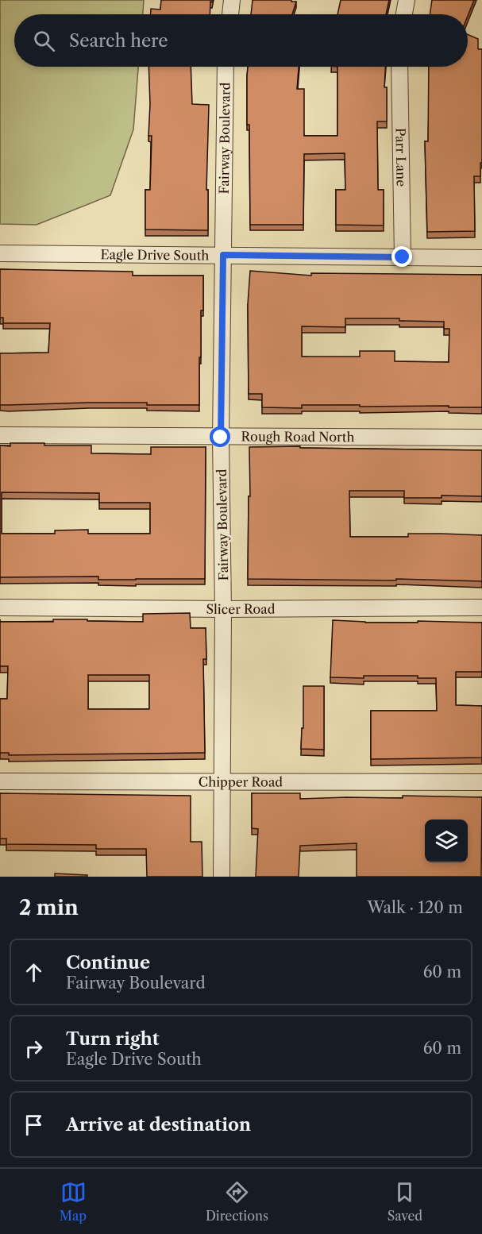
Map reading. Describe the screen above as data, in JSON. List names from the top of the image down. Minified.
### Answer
{"streets":{"street":["Fairway Boulevard","Parr Lane","Eagle Drive South","Rough Road North","Slicer Road","Chipper Road"]},"crossings":[["Fairway Boulevard","Eagle Drive South"],["Fairway Boulevard","Rough Road North"],["Fairway Boulevard","Slicer Road"],["Fairway Boulevard","Chipper Road"],["Parr Lane","Eagle Drive South"]],"page":{"search":"Search here","heading":["2 min","Walk · 120 m"],"list":[["Continue","Fairway Boulevard","60 m"],["Turn right","Eagle Drive South","60 m"],"Arrive at destination"],"nav":["Map","Directions","Saved"]}}
